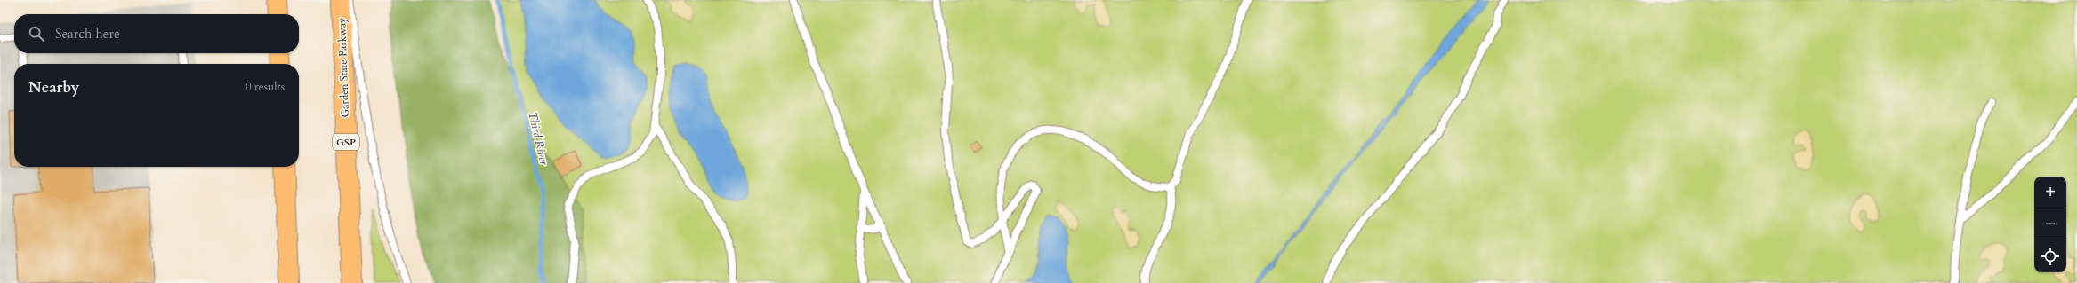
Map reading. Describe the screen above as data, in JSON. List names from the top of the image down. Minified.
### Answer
{"streets":{"highway":["Garden State Parkway","GSP"]},"water":["Third River"],"page":{"search":"Search here","heading":["Nearby","0 results"],"map_buttons":["+","−"]}}
